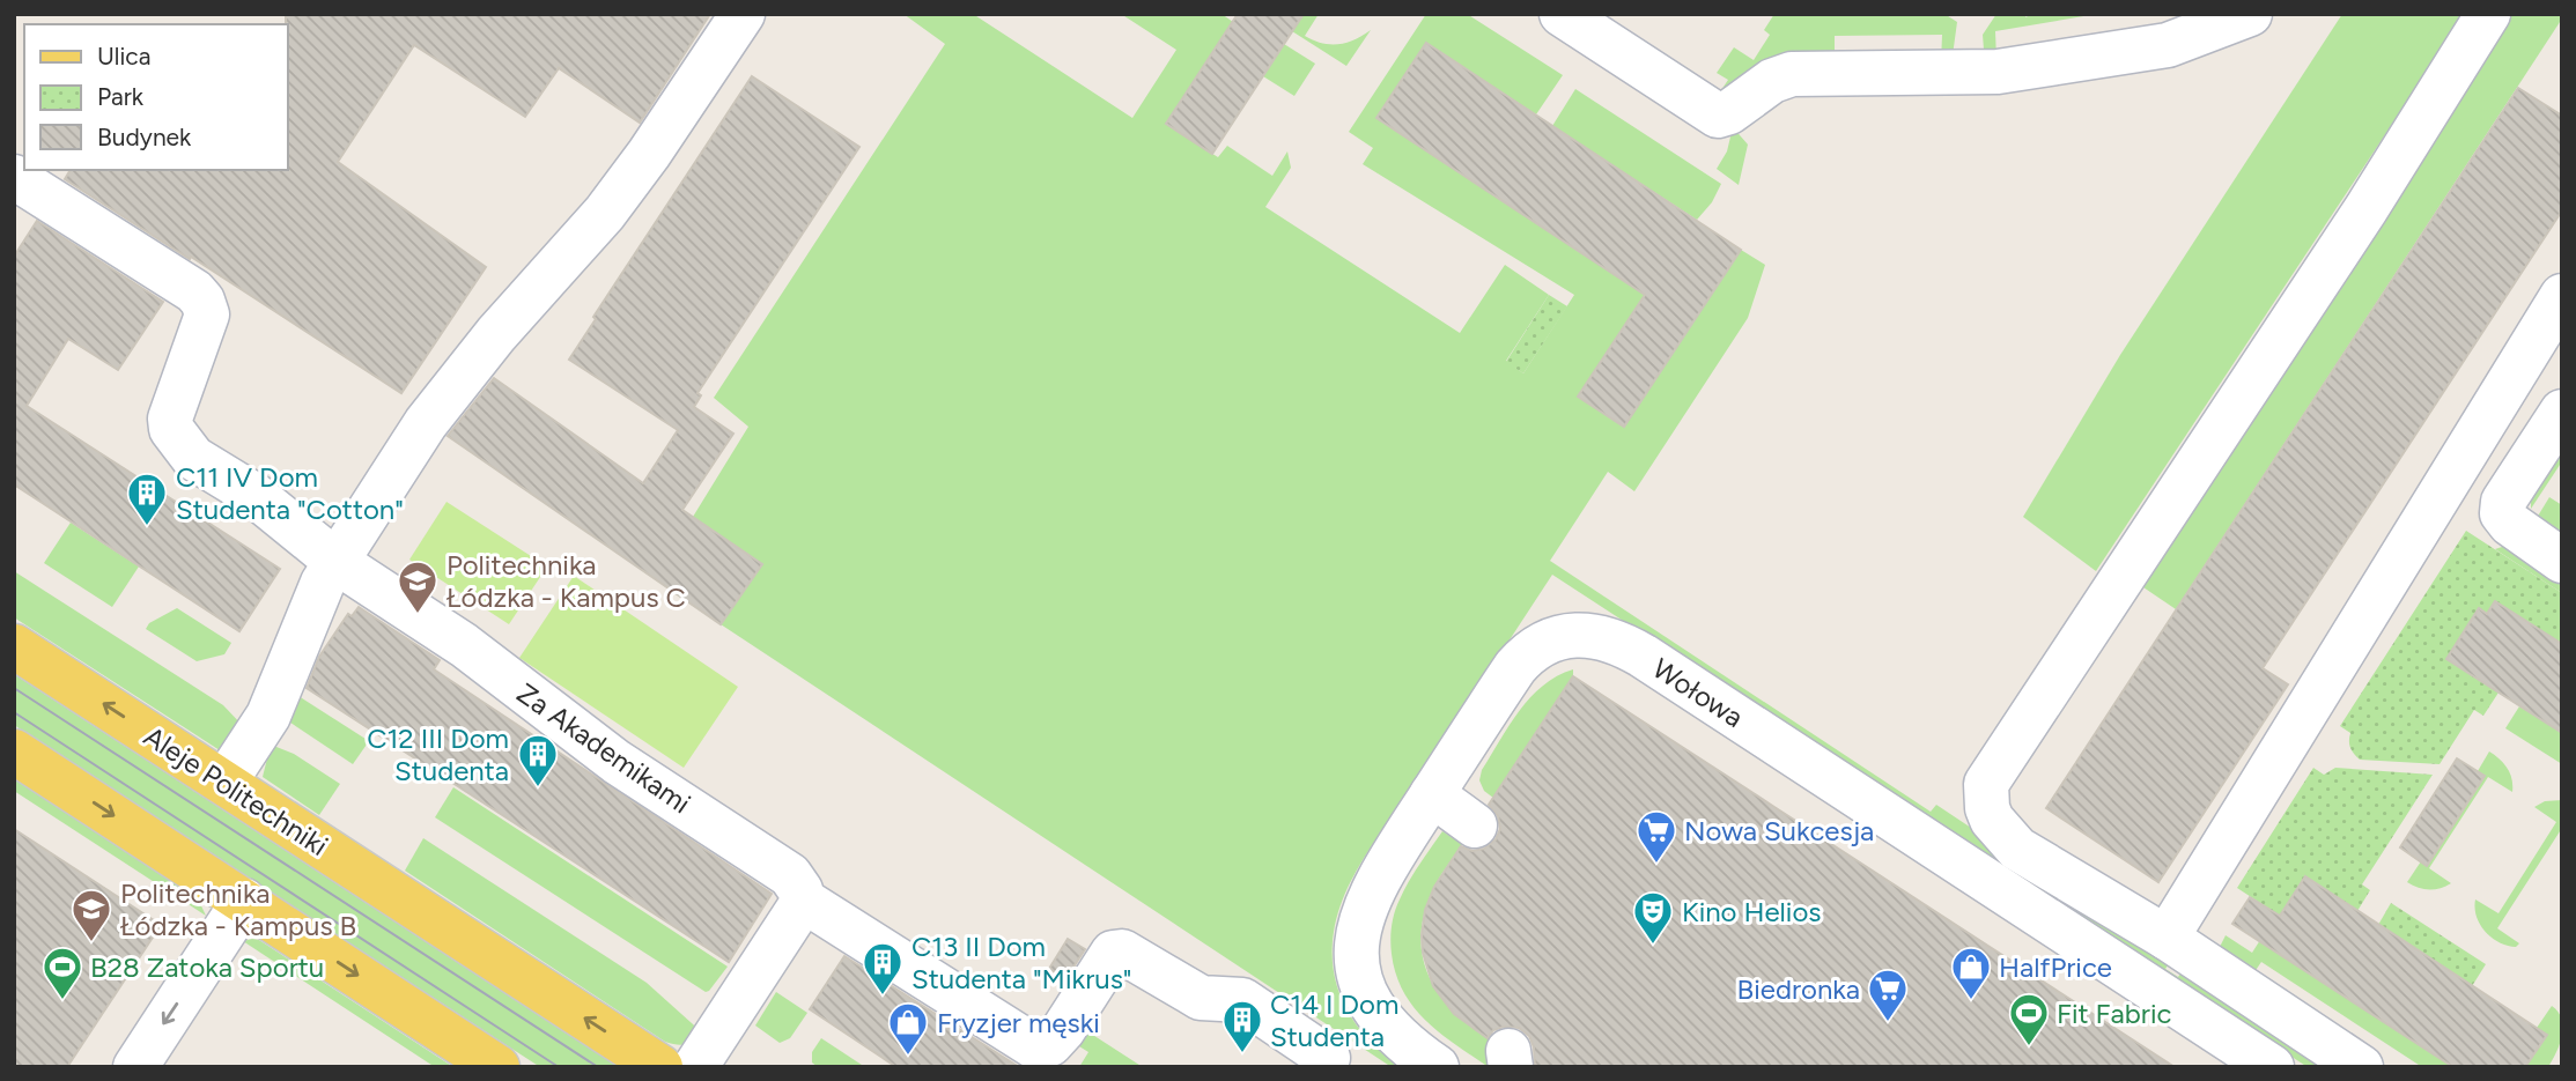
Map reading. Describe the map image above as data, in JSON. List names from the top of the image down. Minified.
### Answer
{"streets":{"main road":["Aleje Politechniki"],"street":["Wołowa","Za Akademikami"]},"places":{"building":["C11 IV Dom Studenta \"Cotton\"","C12 III Dom Studenta","C13 II Dom Studenta \"Mikrus\"","C14 I Dom Studenta"],"school or university":["Politechnika Łódzka - Kampus C","Politechnika Łódzka - Kampus B"],"supermarket":["Nowa Sukcesja","Biedronka"],"theatre":["Kino Helios"],"sports":["B28 Zatoka Sportu","Fit Fabric"],"shop":["HalfPrice","Fryzjer męski"]},"legend":["Ulica","Park","Budynek"]}
